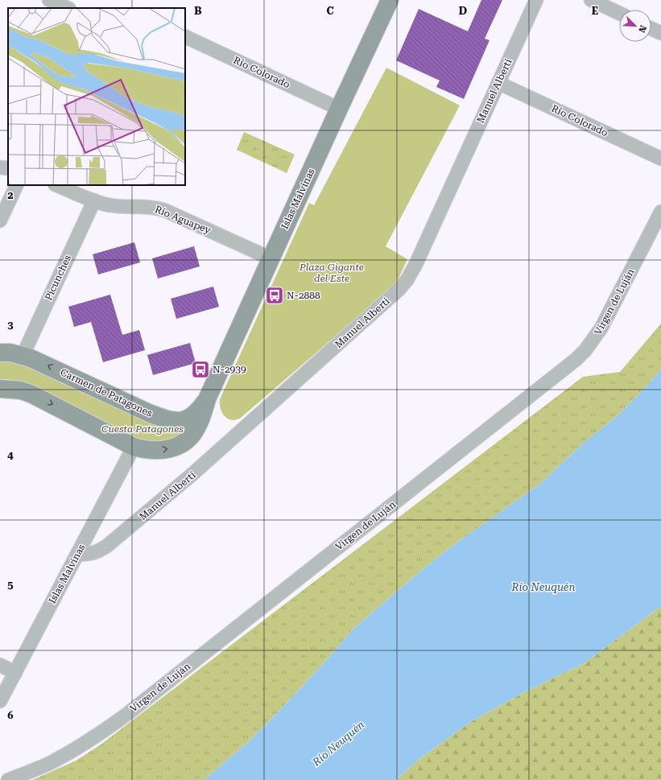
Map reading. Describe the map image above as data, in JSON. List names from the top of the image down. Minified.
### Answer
{"streets":{"main road":["Islas Malvinas","Carmen de Patagones"],"street":["Río Colorado","Manuel Alberti","Río Aguapey","Picunches","Virgen de Luján"]},"crossings":[["Río Colorado","Manuel Alberti"],["Río Colorado","Islas Malvinas"],["Manuel Alberti","Islas Malvinas"],["Islas Malvinas","Río Aguapey"],["Islas Malvinas","Carmen de Patagones"],["Río Aguapey","Picunches"],["Picunches","Carmen de Patagones"]],"water":["Río Neuquén"],"parks":["Plaza Gigante del Este","Cuesta Patagones"],"places":{"bus stop":["N-2888","N-2939"]},"north":"bottom right","grid":{"columns":["B","C","D","E"],"rows":["2","3","4","5","6"]}}
